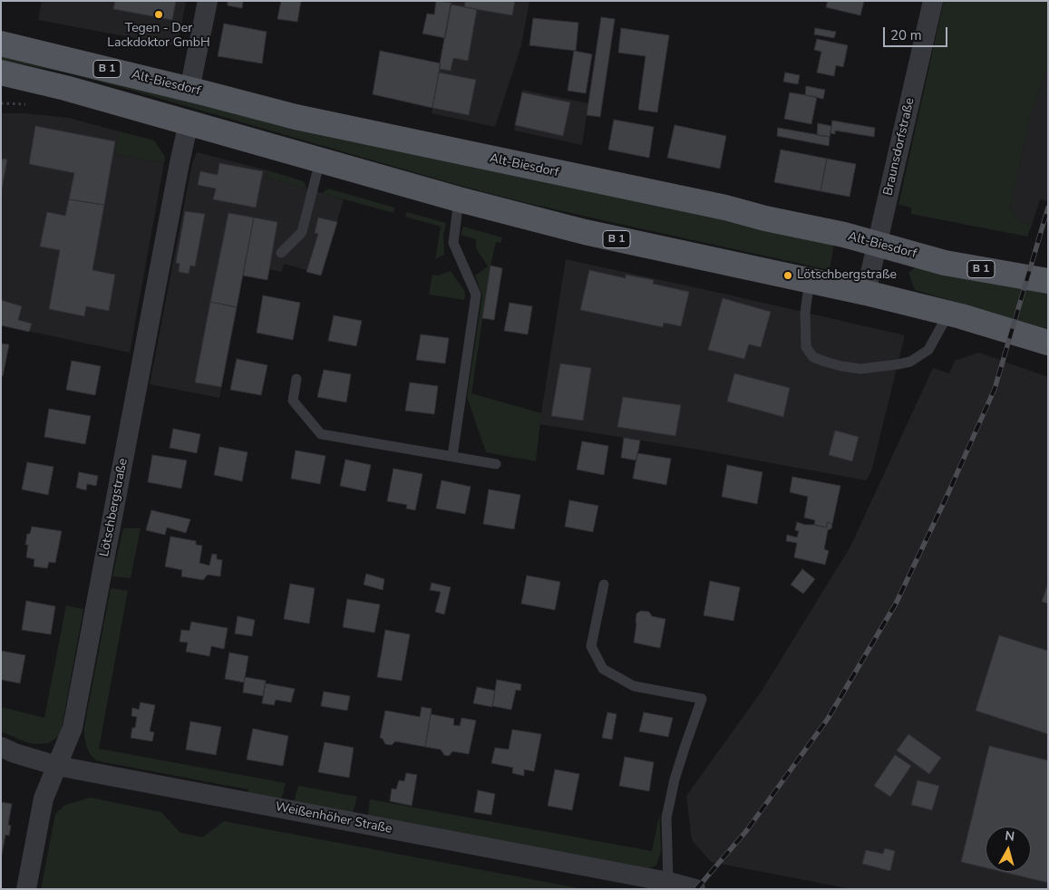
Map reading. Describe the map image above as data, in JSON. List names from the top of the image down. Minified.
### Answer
{"streets":{"main road":["B 1","Alt-Biesdorf"],"street":["Braunsdorfstraße","Lötschbergstraße","Weißenhöher Straße"]},"crossings":[["B 1","Braunsdorfstraße"],["B 1","Lötschbergstraße"],["Alt-Biesdorf","Braunsdorfstraße"],["Lötschbergstraße","Weißenhöher Straße"]],"places":["Tegen - Der Lackdoktor GmbH","Lötschbergstraße"],"scale_bar":"20 m","north":"top"}
